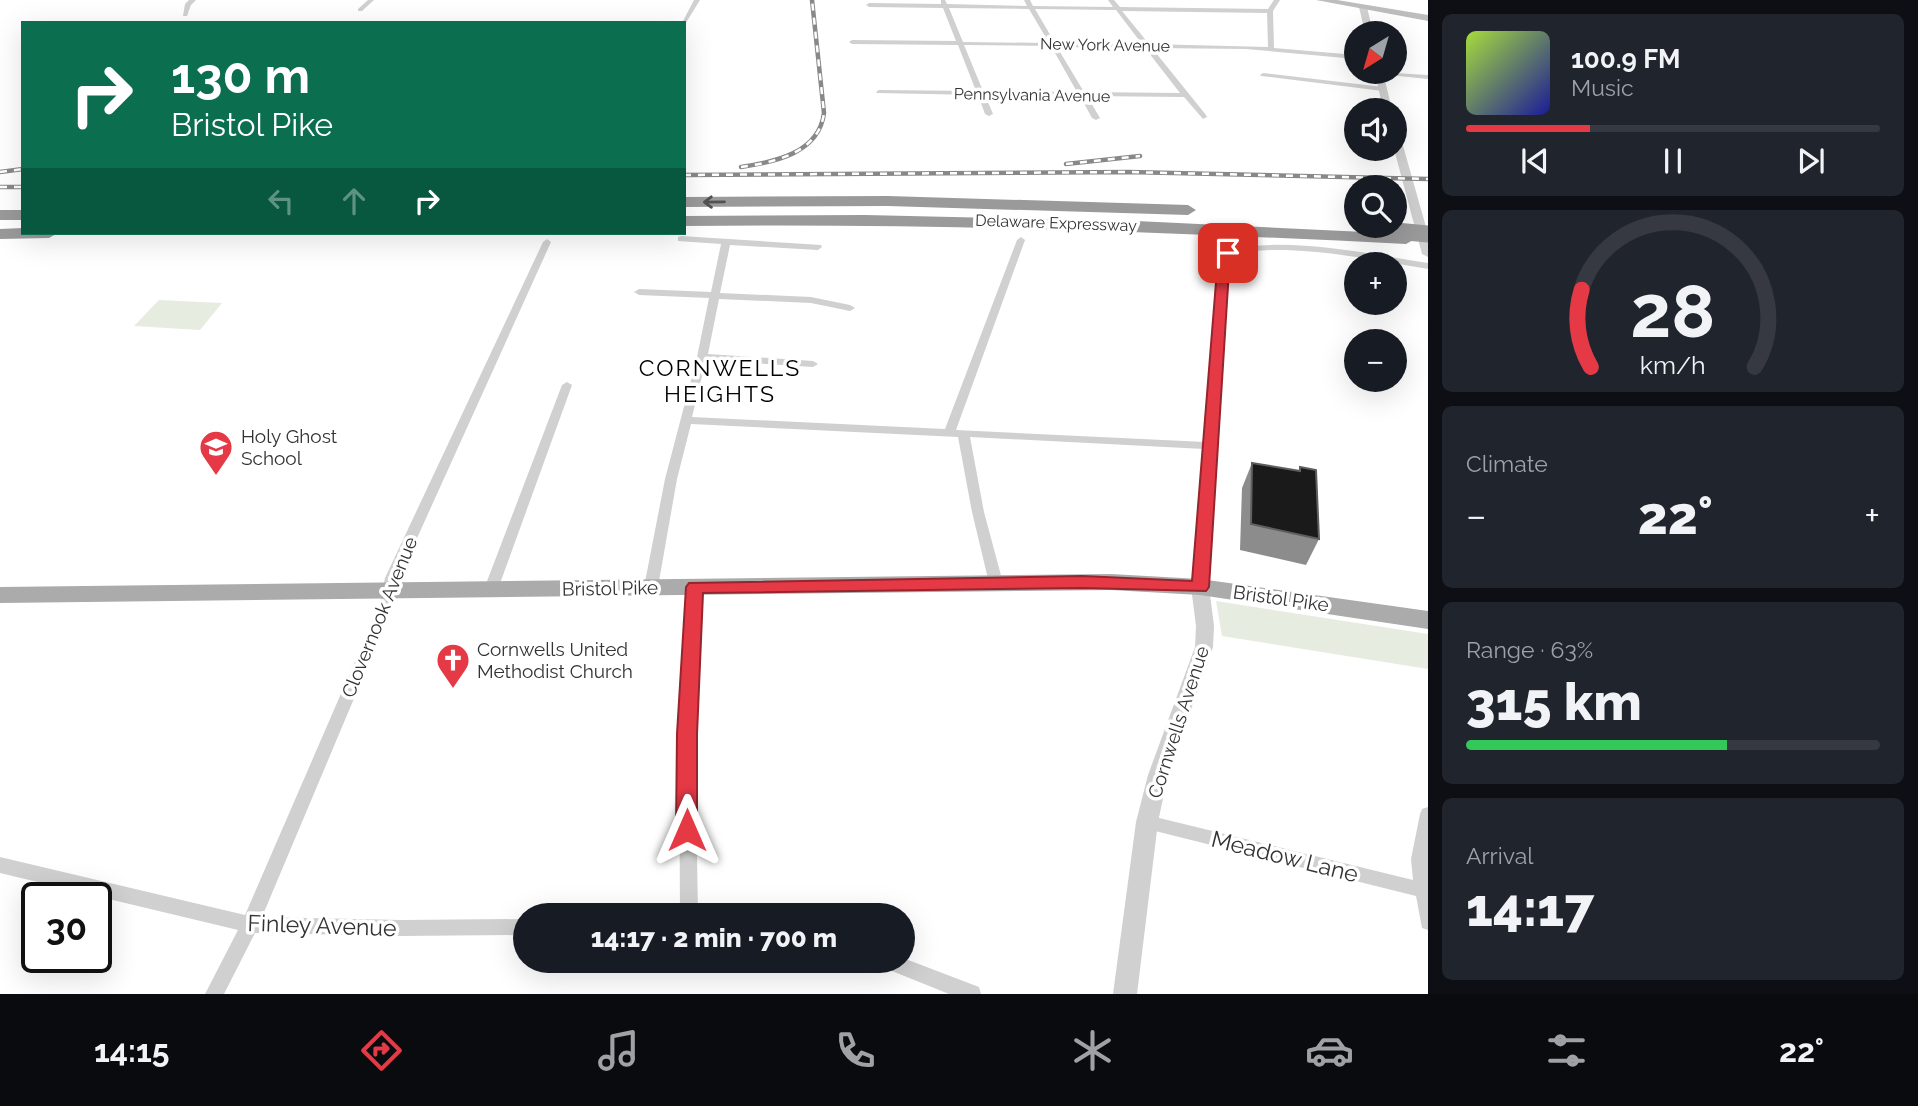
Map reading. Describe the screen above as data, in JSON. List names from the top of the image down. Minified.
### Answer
{"streets":{"highway":["Delaware Expressway"],"main road":["Bristol Pike"],"street":["New York Avenue","Pennsylvania Avenue","Clovernook Avenue","Cornwells Avenue","Meadow Lane","Finley Avenue"]},"crossings":[["Bristol Pike","Clovernook Avenue"],["Bristol Pike","Cornwells Avenue"],["Clovernook Avenue","Finley Avenue"],["Cornwells Avenue","Meadow Lane"]],"districts":["CORNWELLS HEIGHTS"],"places":{"school or university":["Holy Ghost School"],"church":["Cornwells United Methodist Church"]},"north":"bottom left","page":{"map_buttons":["+","−"],"turn":["130 m","Bristol Pike"],"song":["100.9 FM","Music"],"tile":["Climate",["Range · 63%","315 km"],["Arrival","14:17"]],"heat":["−","22°","+"],"limit":"30","trip":"14:17 · 2 min · 700 m","tabs":["14:15","22°"],"gauge":["28","km/h"]}}
